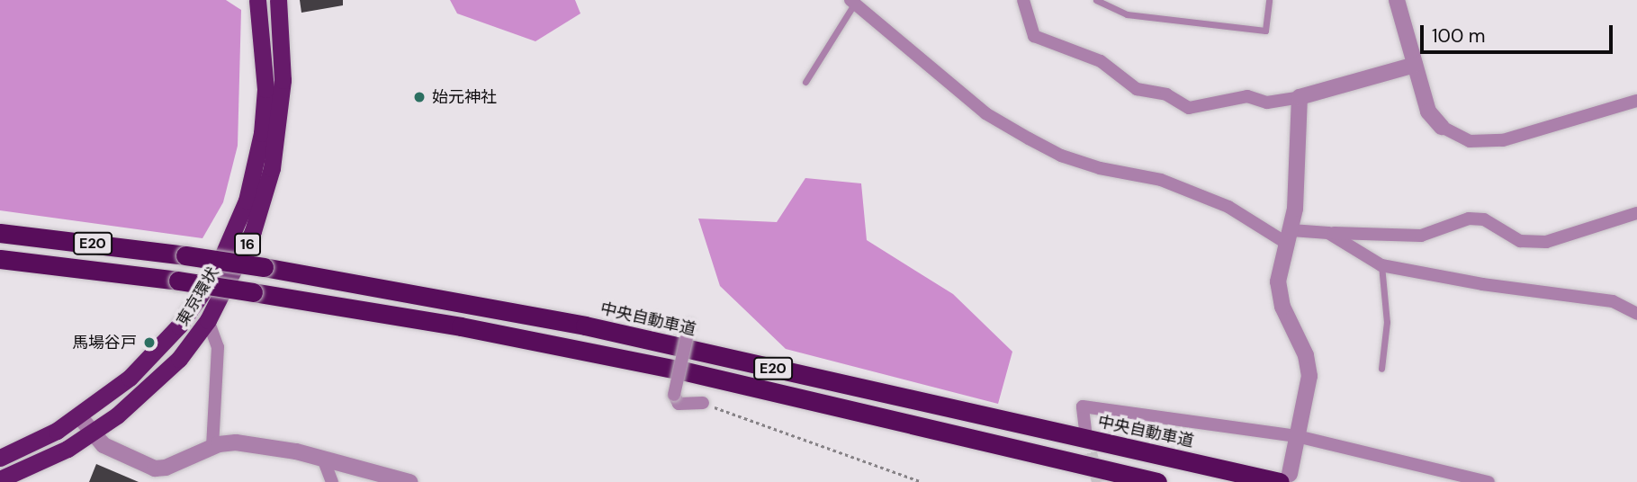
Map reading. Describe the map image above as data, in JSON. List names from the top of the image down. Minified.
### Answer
{"streets":{"highway":["E20","16","東京環状","中央自動車道"]},"places":["始元神社","馬場谷戸"],"scale_bar":"100 m"}
